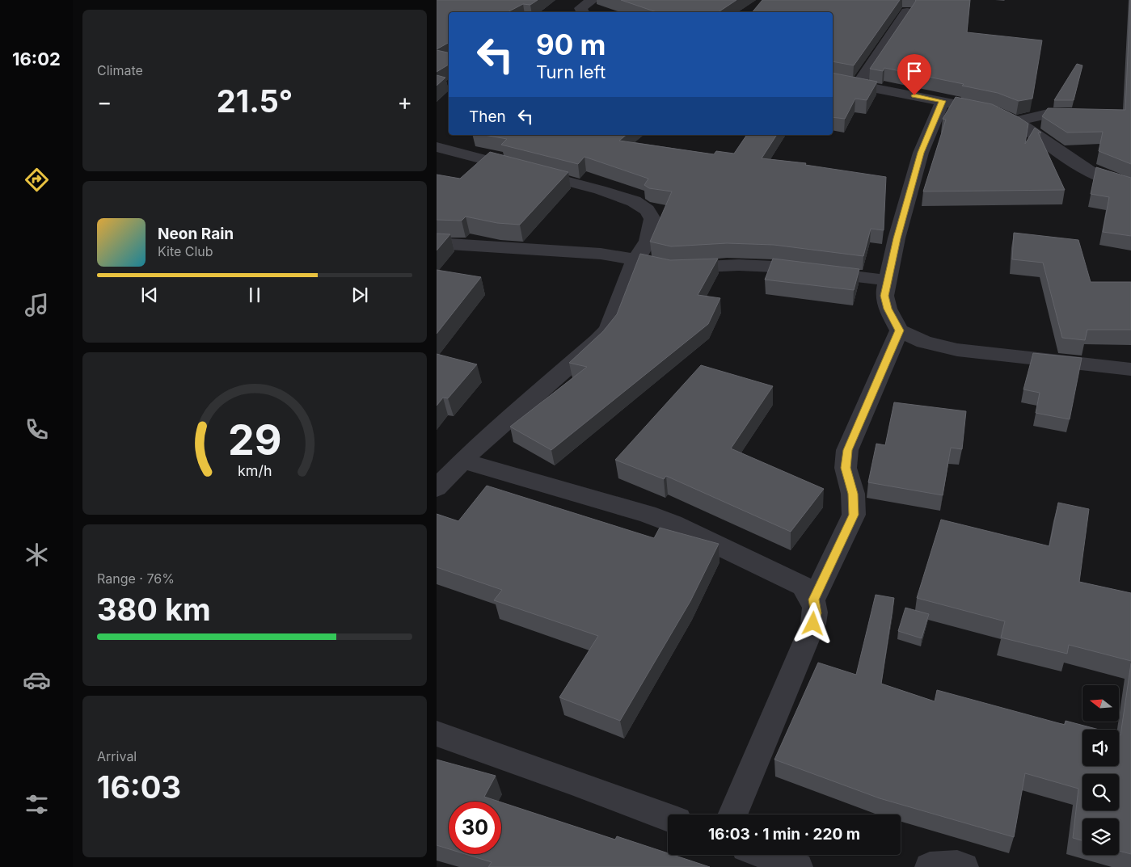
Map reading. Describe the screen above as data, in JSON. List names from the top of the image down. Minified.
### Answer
{"north":"left","page":{"tabs":"16:02","tile":["Climate",["Range · 76%","380 km"],["Arrival","16:03"]],"turn":["90 m","Turn left"],"heat":["−","21.5°","+"],"then":"Then","song":["Neon Rain","Kite Club"],"limit":"30","trip":"16:03 · 1 min · 220 m","gauge":["29","km/h"]}}
